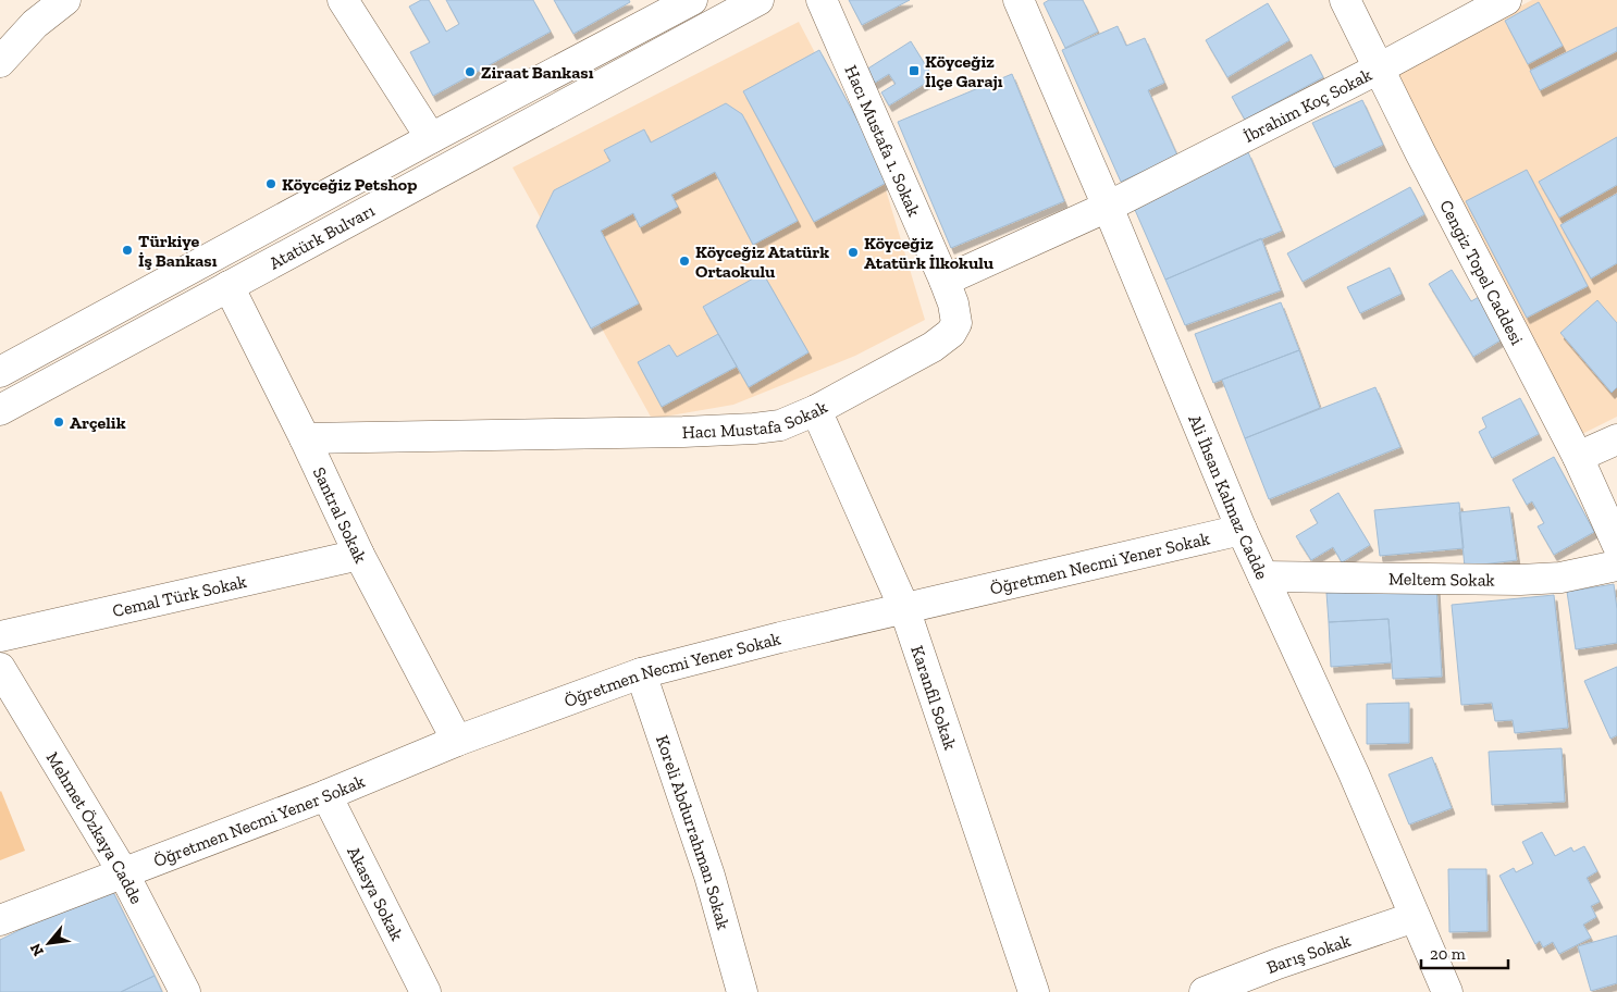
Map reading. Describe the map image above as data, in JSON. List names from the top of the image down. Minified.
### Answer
{"streets":{"street":["İbrahim Koç Sokak","Hacı Mustafa 1. Sokak","Atatürk Bulvarı","Cengiz Topel Caddesi","Hacı Mustafa Sokak","Ali İhsan Kalmaz Cadde","Santral Sokak","Öğretmen Necmi Yener Sokak","Meltem Sokak","Cemal Türk Sokak","Karanfil Sokak","Mehmet Özkaya Cadde","Koreli Abdurrahman Sokak","Akasya Sokak","Barış Sokak"]},"crossings":[["İbrahim Koç Sokak","Cengiz Topel Caddesi"],["İbrahim Koç Sokak","Ali İhsan Kalmaz Cadde"],["Hacı Mustafa 1. Sokak","Hacı Mustafa Sokak"],["Atatürk Bulvarı","Santral Sokak"],["Hacı Mustafa Sokak","Santral Sokak"],["Hacı Mustafa Sokak","Karanfil Sokak"],["Ali İhsan Kalmaz Cadde","Öğretmen Necmi Yener Sokak"],["Ali İhsan Kalmaz Cadde","Meltem Sokak"],["Ali İhsan Kalmaz Cadde","Barış Sokak"],["Santral Sokak","Öğretmen Necmi Yener Sokak"],["Santral Sokak","Cemal Türk Sokak"],["Öğretmen Necmi Yener Sokak","Karanfil Sokak"],["Öğretmen Necmi Yener Sokak","Mehmet Özkaya Cadde"],["Öğretmen Necmi Yener Sokak","Koreli Abdurrahman Sokak"],["Öğretmen Necmi Yener Sokak","Akasya Sokak"]],"places":{"transit":["Köyceğiz İlçe Garajı"],"other":["Ziraat Bankası","Köyceğiz Petshop","Türkiye İş Bankası","Köyceğiz Atatürk İlkokulu","Köyceğiz Atatürk Ortaokulu","Arçelik"]},"scale_bar":"20 m","north":"bottom left"}
